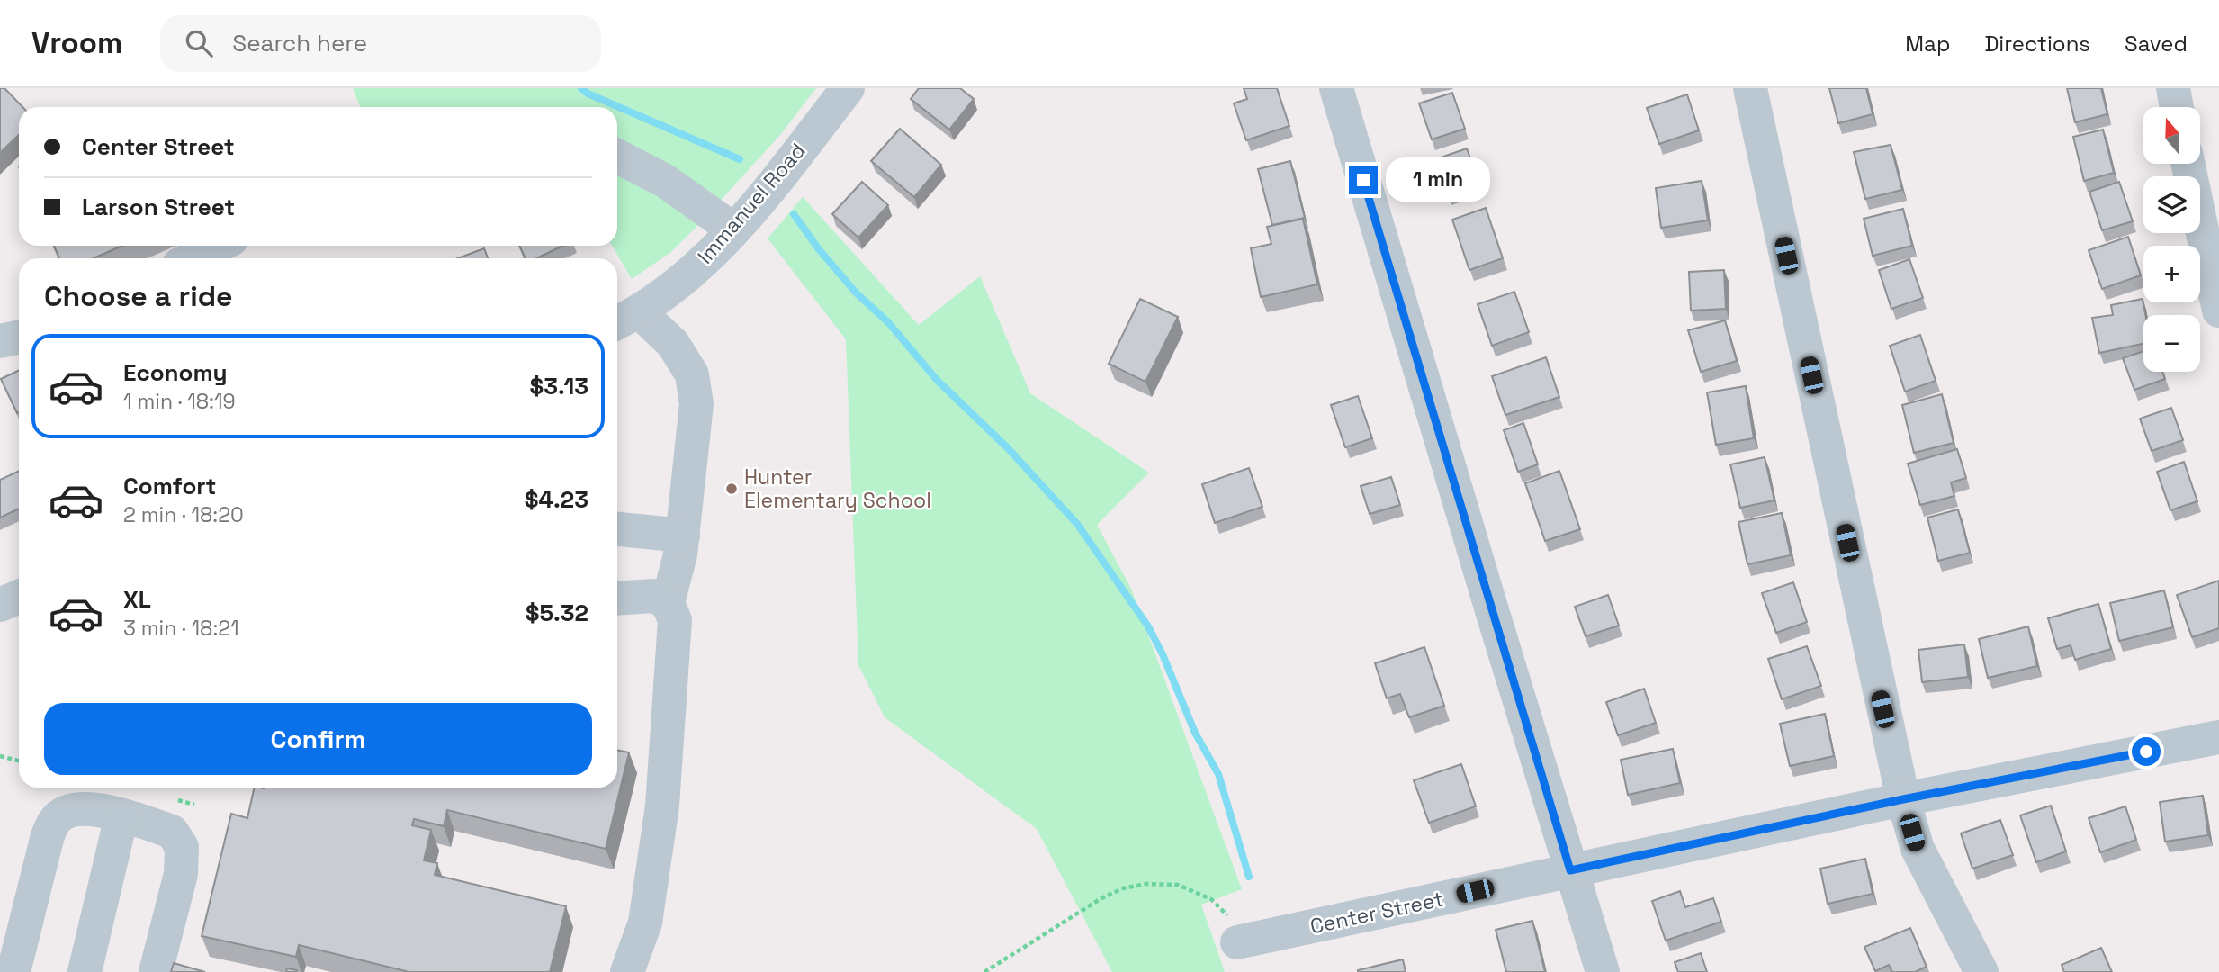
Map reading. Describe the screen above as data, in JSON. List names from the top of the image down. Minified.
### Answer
{"streets":{"street":["Immanuel Road","Center Street"]},"places":["Hunter Elementary School"],"north":"top","page":{"header":"Vroom","search":"Search here","nav":["Map","Directions","Saved"],"map_buttons":["+","−"],"banner":["Center Street","Larson Street"],"bubble":"1 min","heading":"Choose a ride","list":[{"name":"Economy","note":"1 min · 18:19","value":"$3.13"},{"name":"Comfort","note":"2 min · 18:20","value":"$4.23"},{"name":"XL","note":"3 min · 18:21","value":"$5.32"}],"buttons":"Confirm"}}
